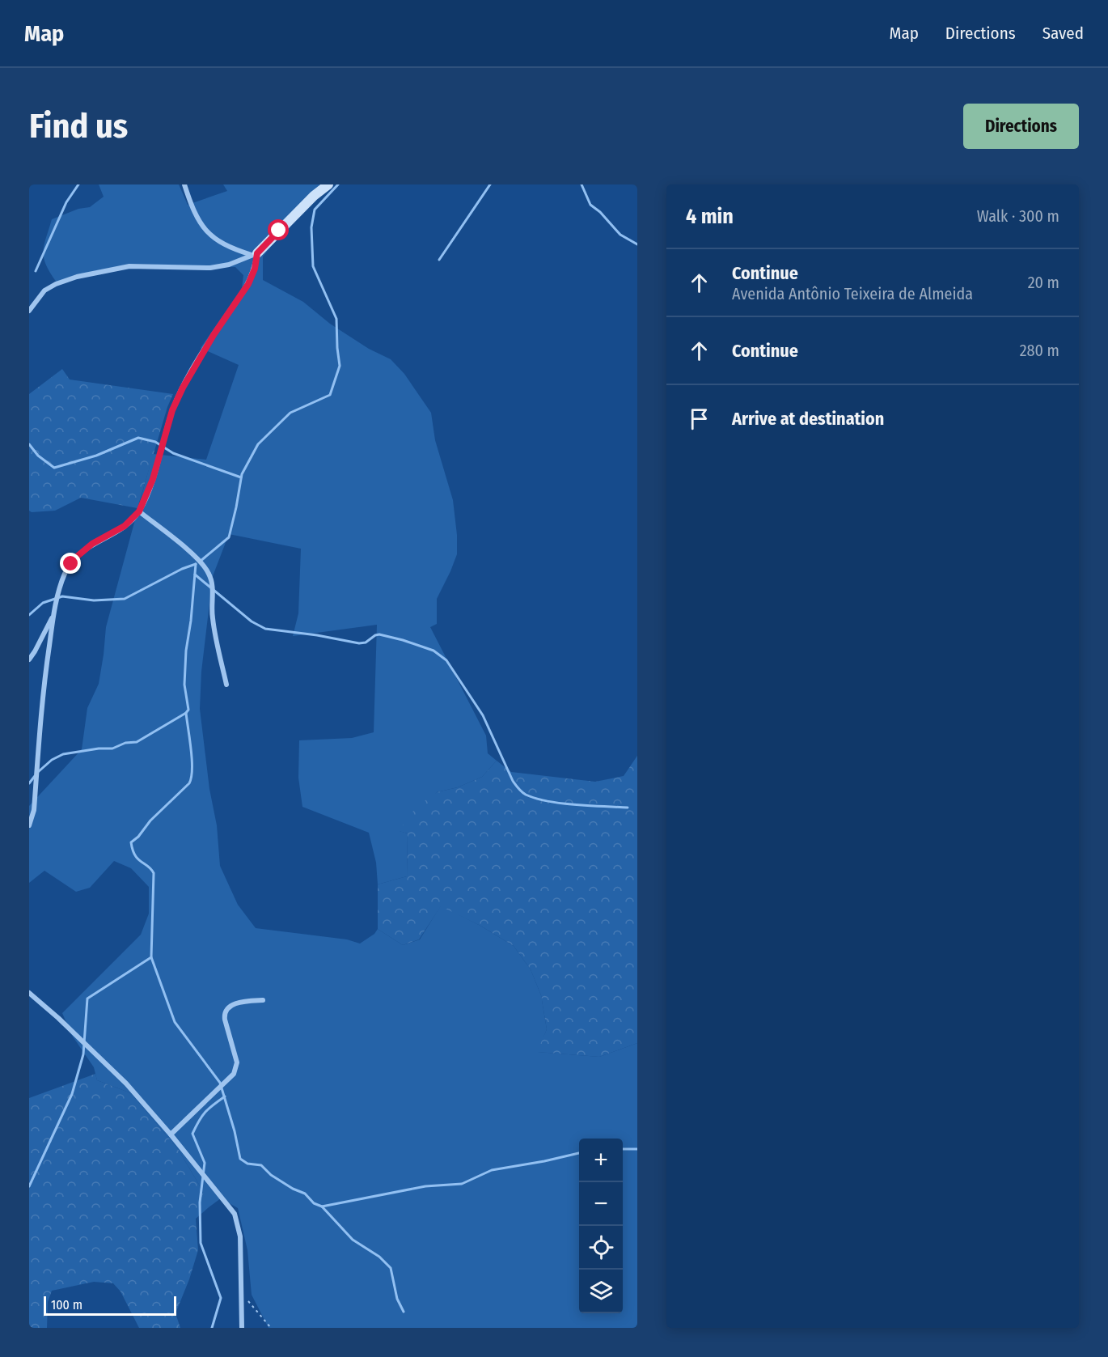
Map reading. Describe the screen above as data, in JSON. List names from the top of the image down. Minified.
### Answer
{"scale_bar":"100 m","page":{"header":"Map","nav":["Map","Directions","Saved"],"buttons":"Directions","title":"Find us","heading":["4 min","Walk · 300 m"],"list":[["Continue","Avenida Antônio Teixeira de Almeida","20 m"],["Continue","280 m"],"Arrive at destination"],"map_buttons":["+","−"],"scale":"100 m"}}
